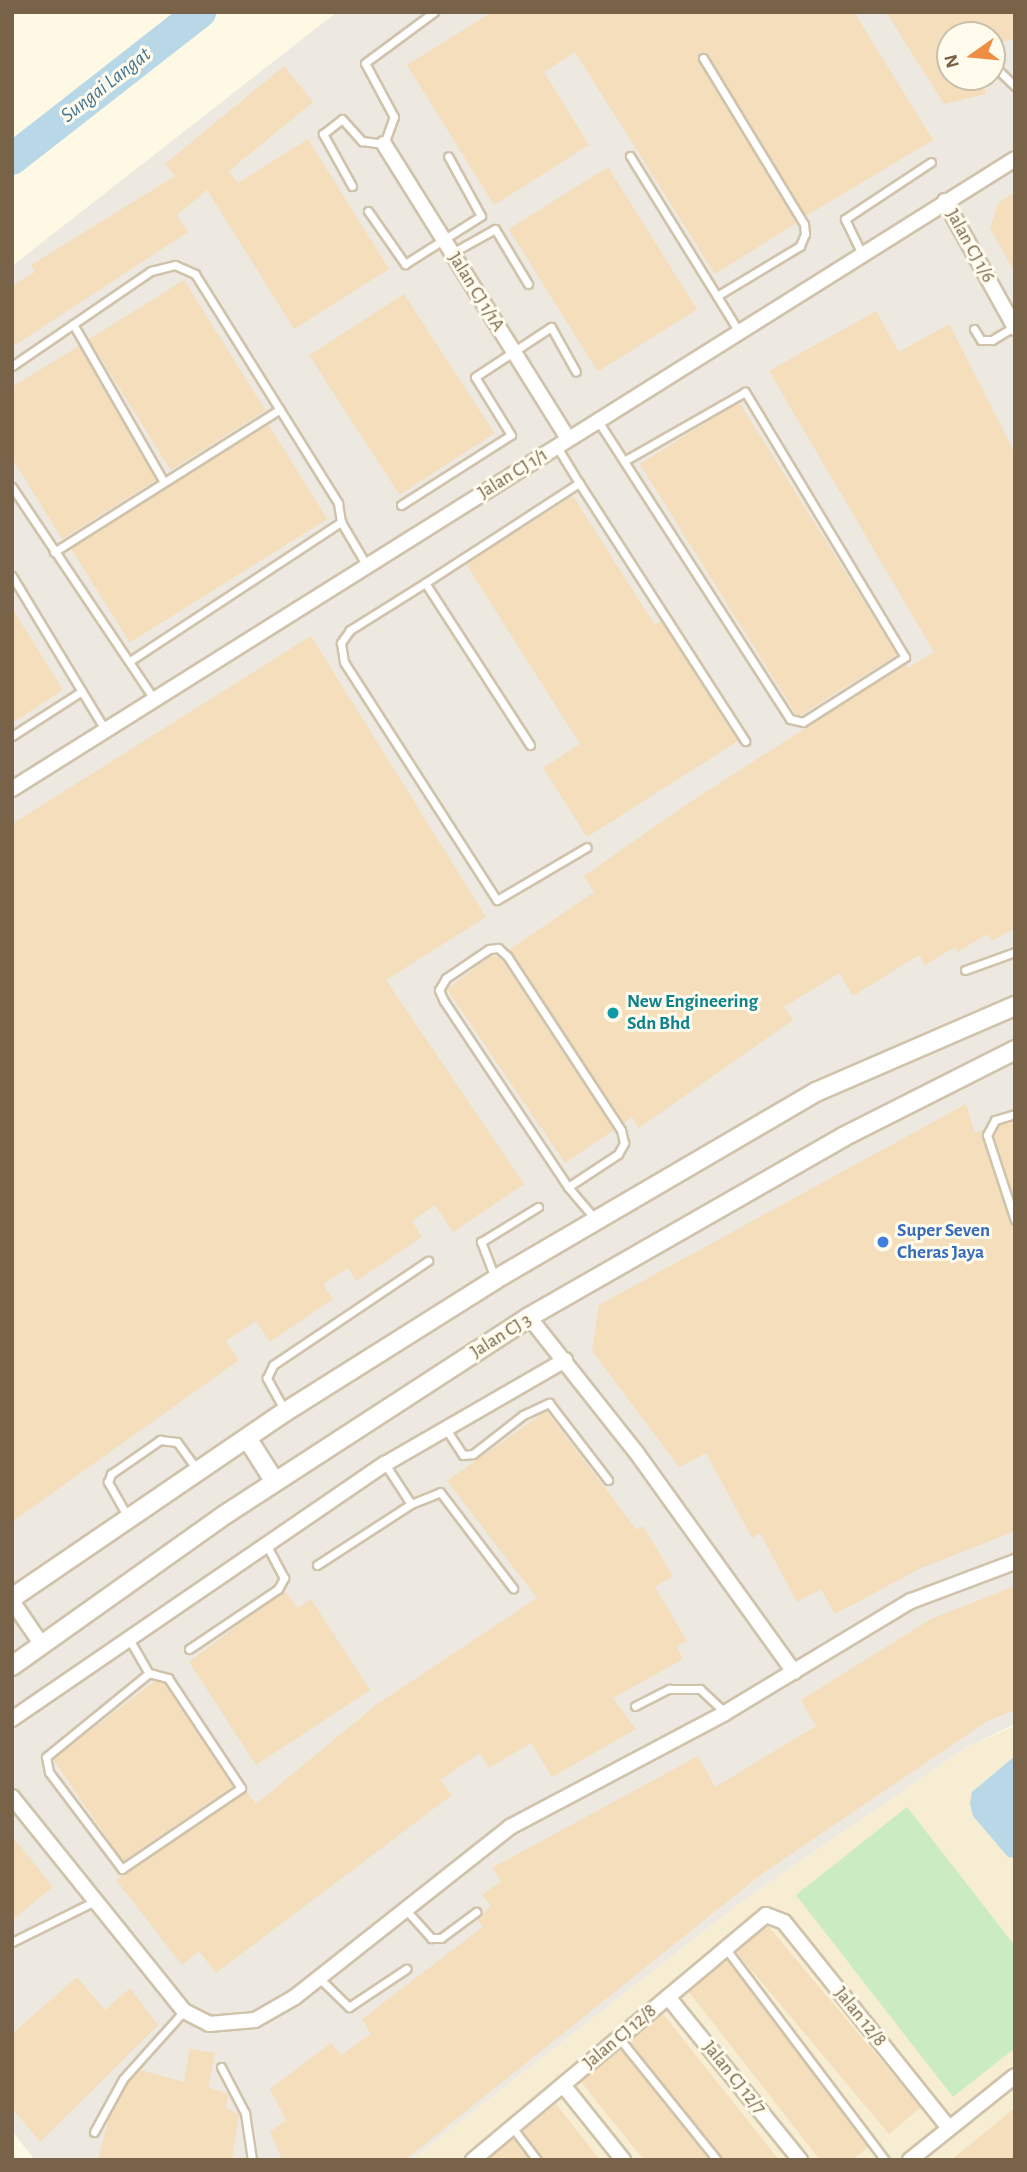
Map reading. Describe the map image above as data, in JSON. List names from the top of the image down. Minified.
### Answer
{"streets":{"street":["Jalan CJ 1/6","Jalan CJ 1/1A","Jalan CJ 1/1","Jalan CJ 3","Jalan 12/8","Jalan CJ 12/8","Jalan CJ 12/7"]},"crossings":[["Jalan CJ 1/6","Jalan CJ 1/1"],["Jalan CJ 1/1A","Jalan CJ 1/1"],["Jalan 12/8","Jalan CJ 12/8"],["Jalan CJ 12/8","Jalan CJ 12/7"]],"water":["Sungai Langat"],"places":["New Engineering Sdn Bhd","Super Seven Cheras Jaya"],"north":"left"}
